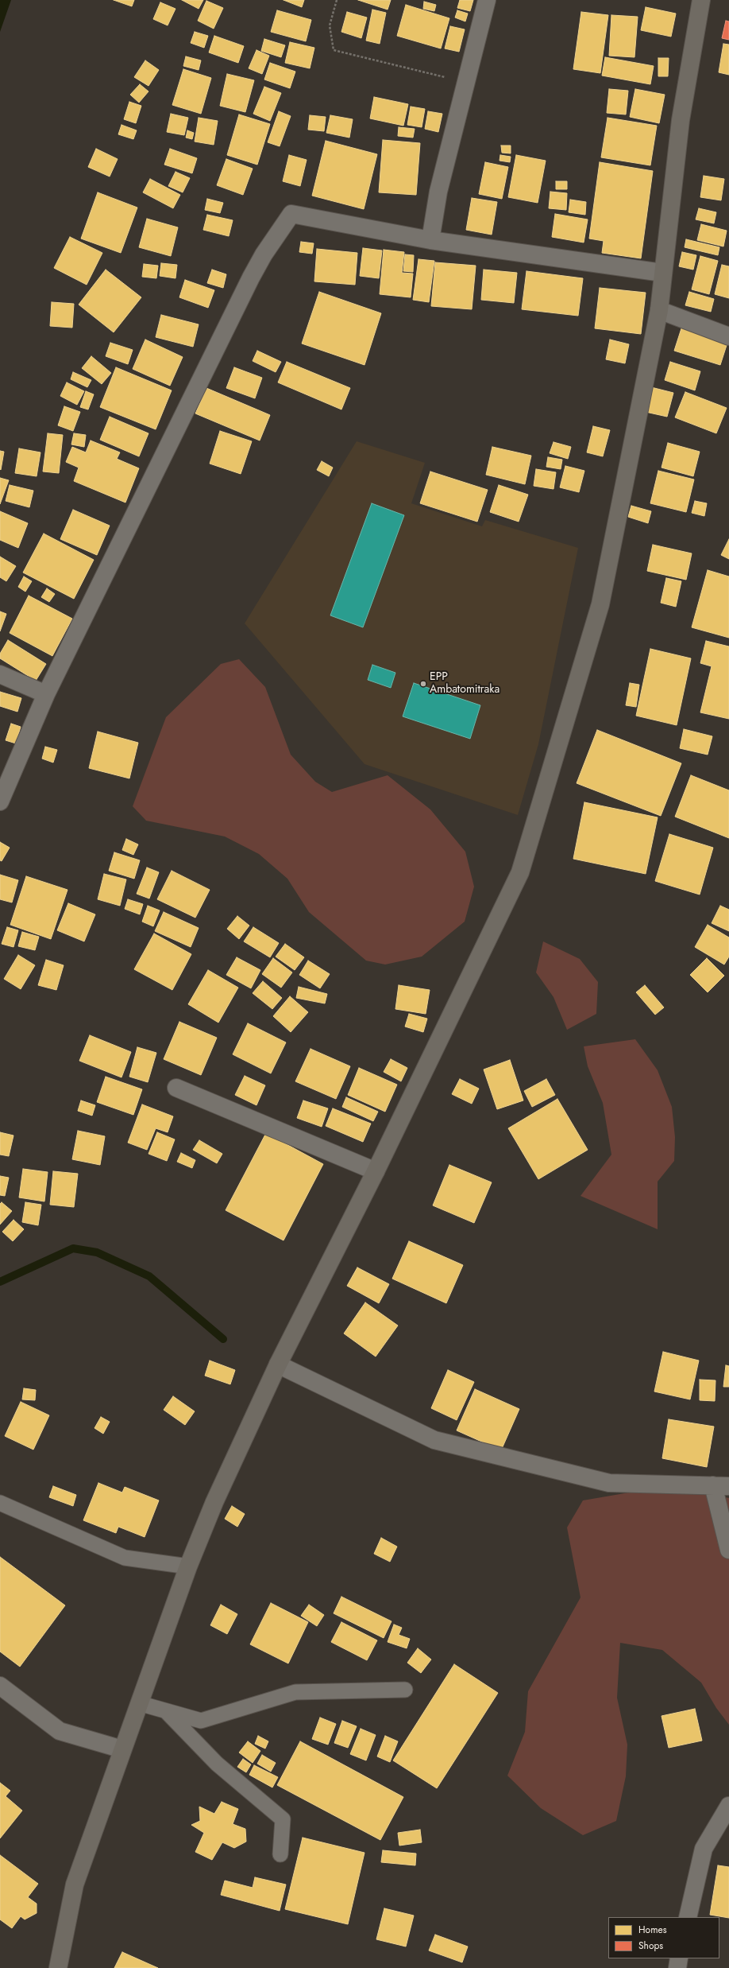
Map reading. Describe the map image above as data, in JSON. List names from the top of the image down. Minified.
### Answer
{"places":["EPP Ambatomitraka"],"legend":["Homes","Shops"]}
